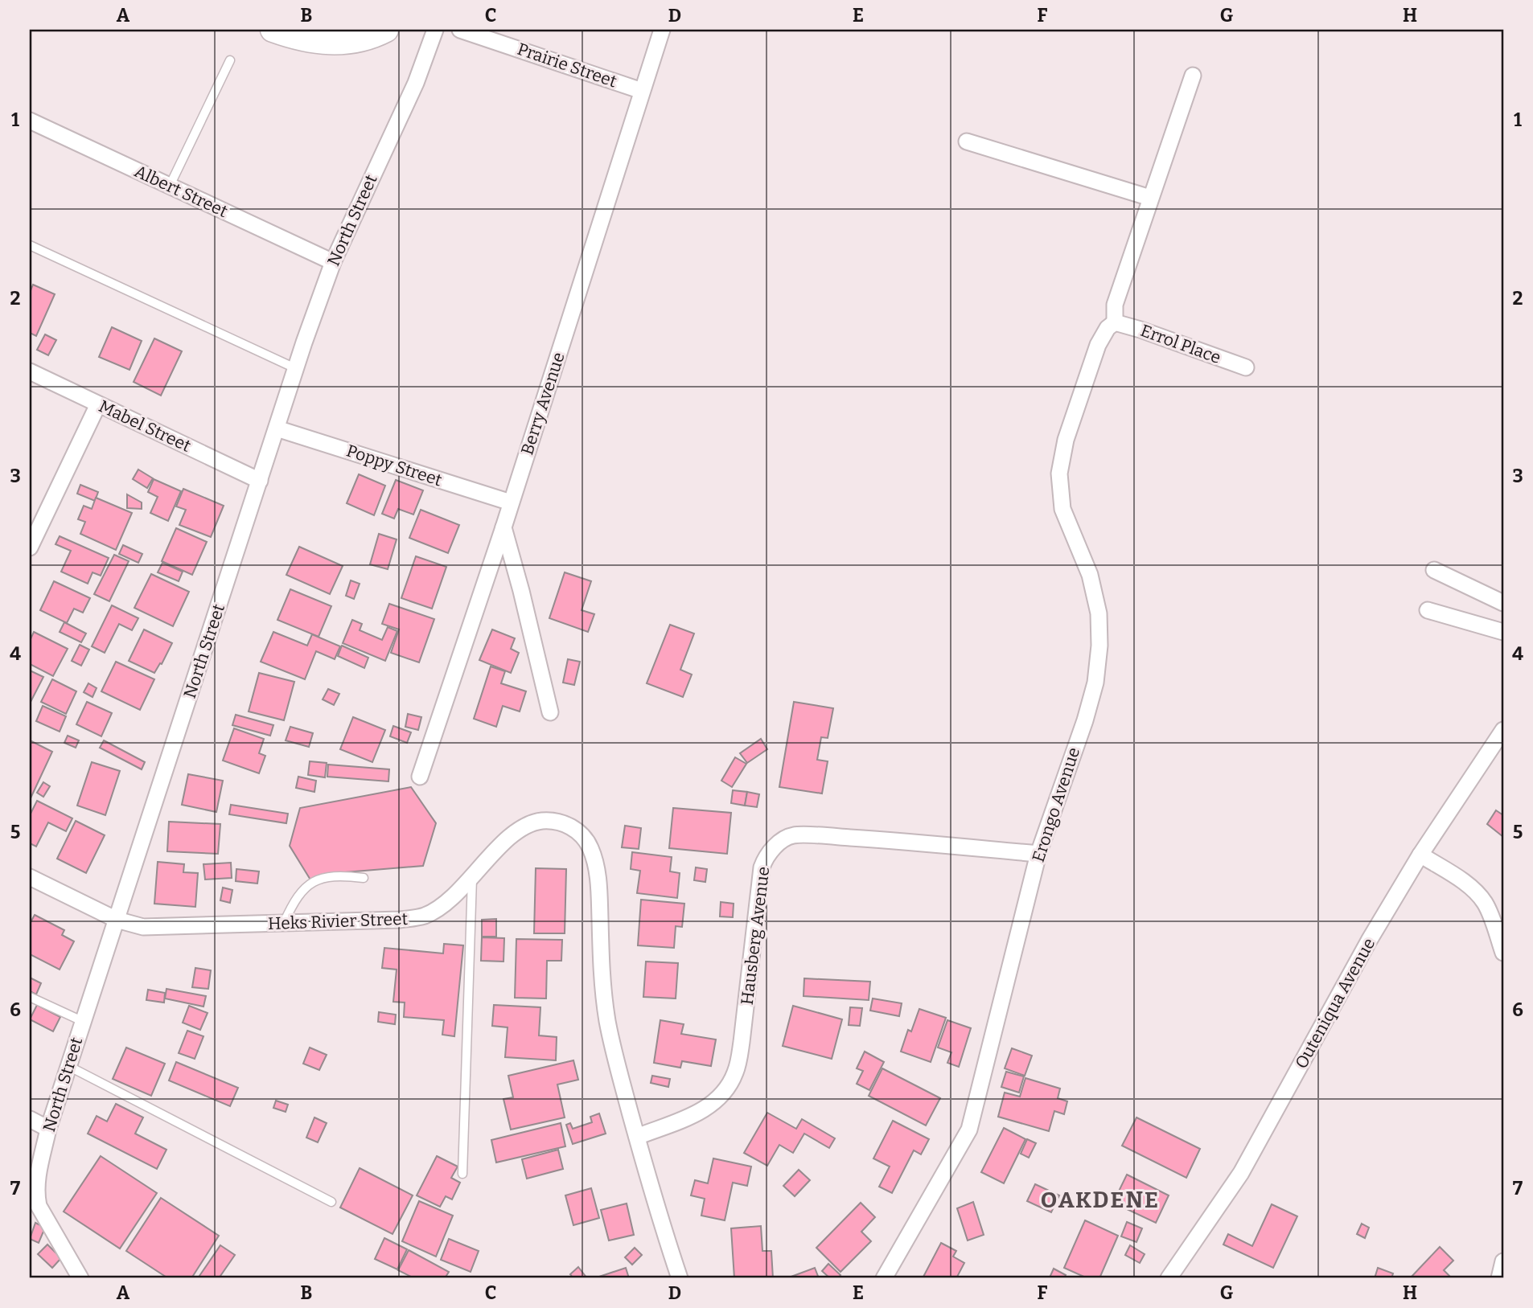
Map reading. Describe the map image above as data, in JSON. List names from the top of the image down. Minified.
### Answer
{"streets":{"street":["Prairie Street","Albert Street","North Street","Errol Place","Berry Avenue","Mabel Street","Poppy Street","Erongo Avenue","Heks Rivier Street","Hausberg Avenue","Outeniqua Avenue"]},"crossings":[["Prairie Street","Berry Avenue"],["Albert Street","North Street"],["North Street","Mabel Street"],["North Street","Poppy Street"],["North Street","Heks Rivier Street"],["Errol Place","Erongo Avenue"],["Berry Avenue","Poppy Street"],["Erongo Avenue","Hausberg Avenue"],["Heks Rivier Street","Hausberg Avenue"]],"districts":["OAKDENE"],"grid":{"columns":["A","B","C","D","E","F","G","H"],"rows":["1","2","3","4","5","6","7"]}}
